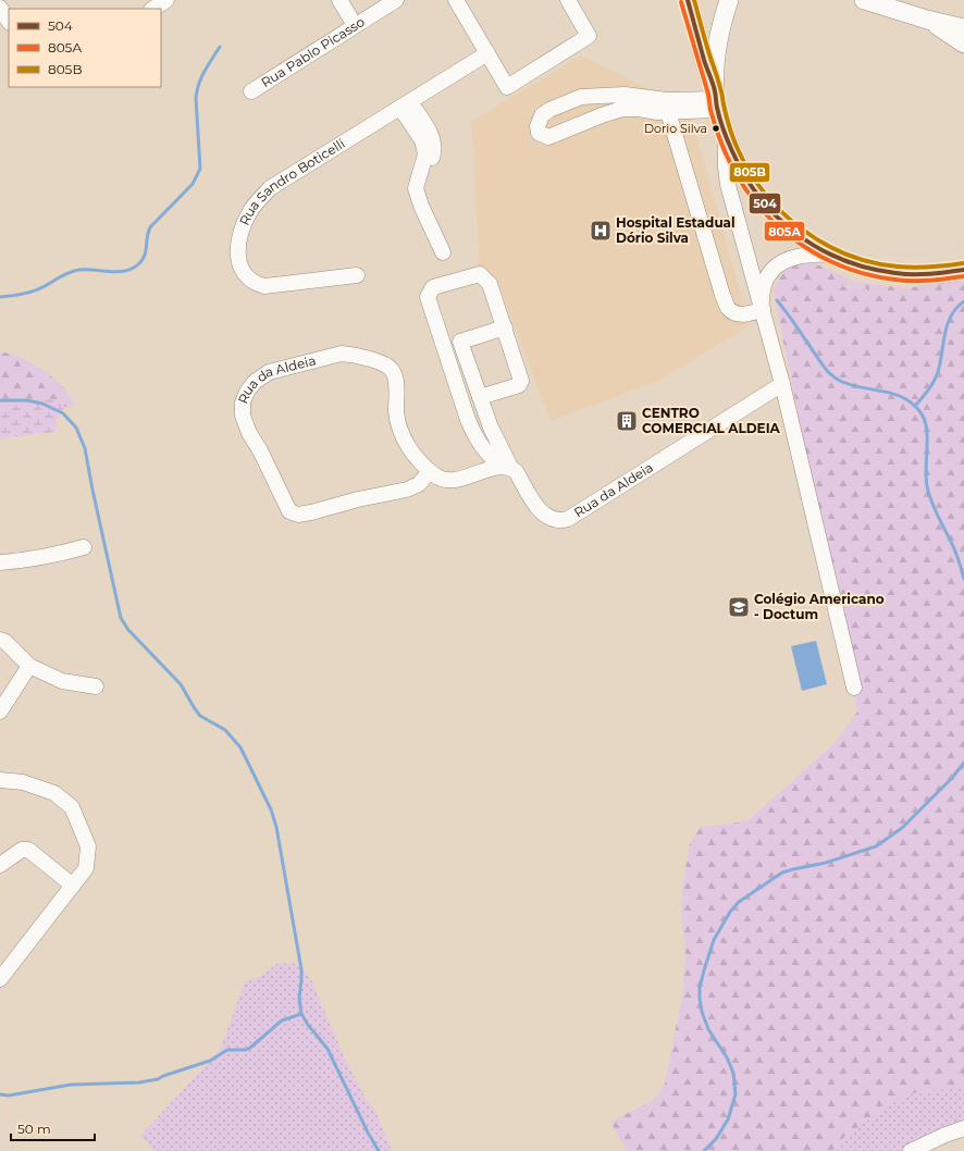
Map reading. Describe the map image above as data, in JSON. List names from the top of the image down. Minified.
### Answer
{"streets":{"street":["Rua Pablo Picasso","Rua Sandro Boticelli","Rua da Aldeia"]},"places":{"other":["Dorio Silva"],"hospital":["Hospital Estadual Dório Silva"],"building":["CENTRO COMERCIAL ALDEIA"],"school or university":["Colégio Americano - Doctum"]},"lines":["transit line 504","transit line 805B","transit line 805A"],"legend":["504","805A","805B"],"scale_bar":"50 m"}
